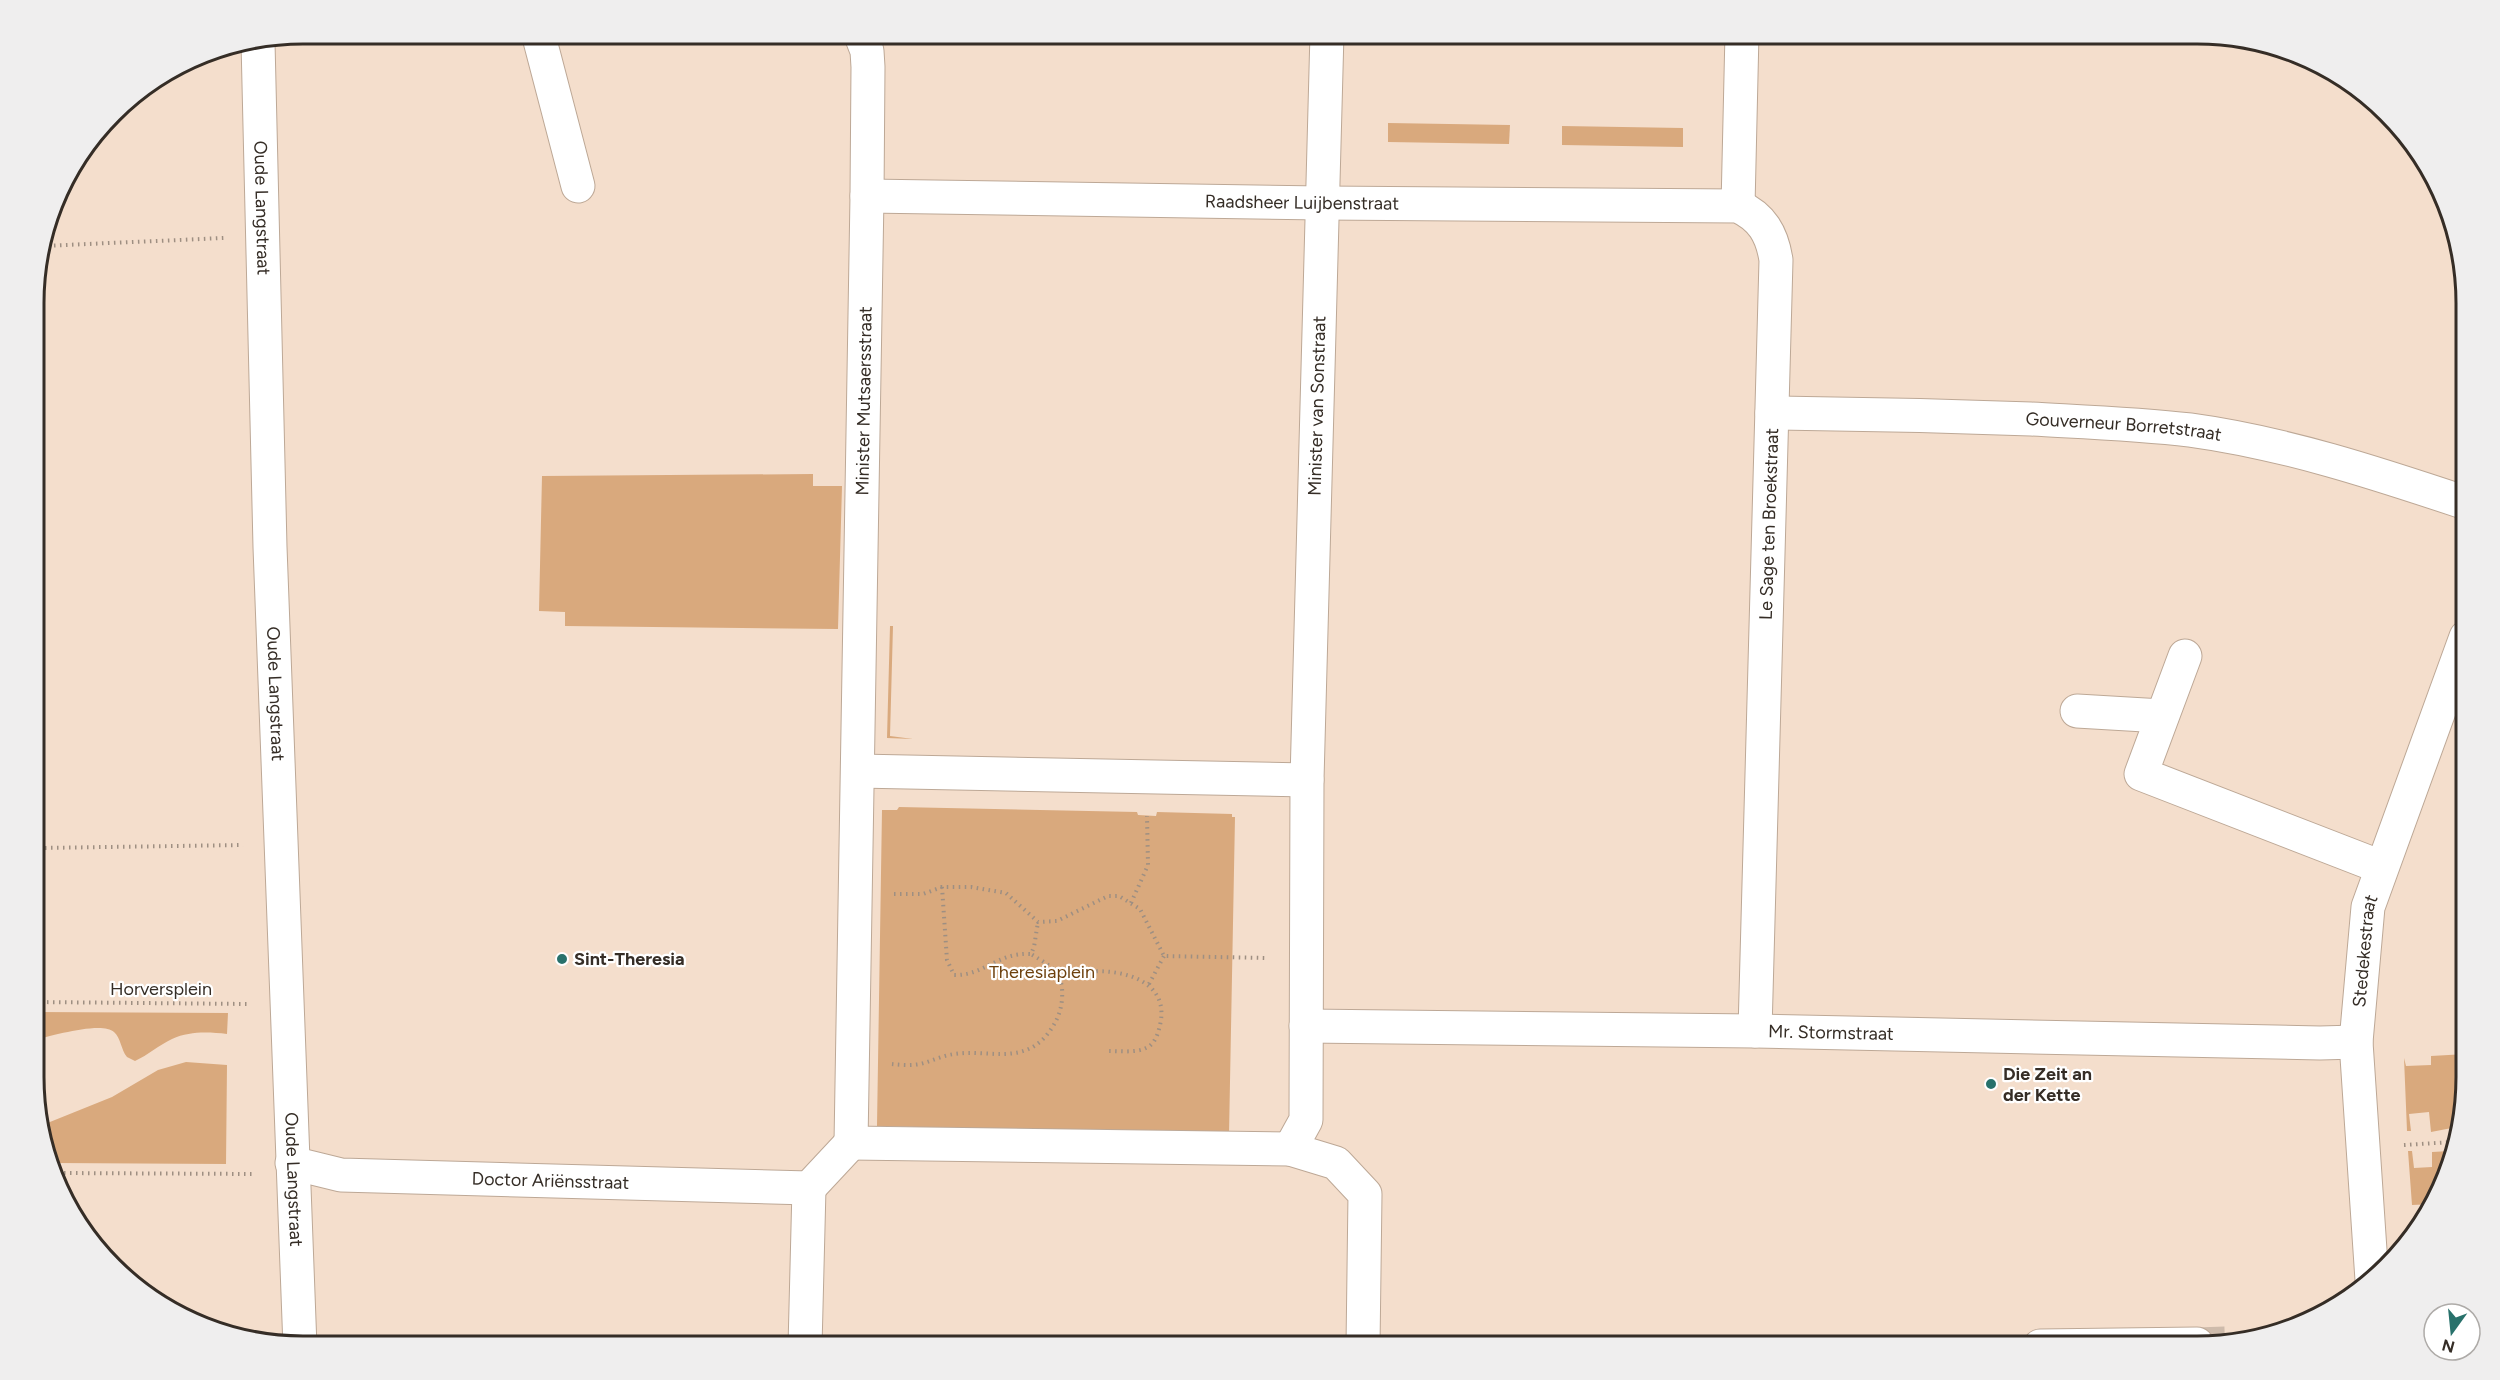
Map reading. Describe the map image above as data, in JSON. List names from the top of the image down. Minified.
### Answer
{"streets":{"street":["Raadsheer Luijbenstraat","Oude Langstraat","Minister Mutsaersstraat","Minister van Sonstraat","Gouverneur Borretstraat","Le Sage ten Broekstraat","Stedekestraat","Mr. Stormstraat","Doctor Ariënsstraat"],"path":["Horversplein"]},"crossings":[["Raadsheer Luijbenstraat","Minister Mutsaersstraat"],["Raadsheer Luijbenstraat","Minister van Sonstraat"],["Raadsheer Luijbenstraat","Le Sage ten Broekstraat"],["Oude Langstraat","Horversplein"],["Oude Langstraat","Doctor Ariënsstraat"],["Gouverneur Borretstraat","Le Sage ten Broekstraat"],["Le Sage ten Broekstraat","Mr. Stormstraat"],["Stedekestraat","Mr. Stormstraat"]],"parks":["Theresiaplein"],"places":["Sint-Theresia","Die Zeit an der Kette"],"north":"bottom"}
